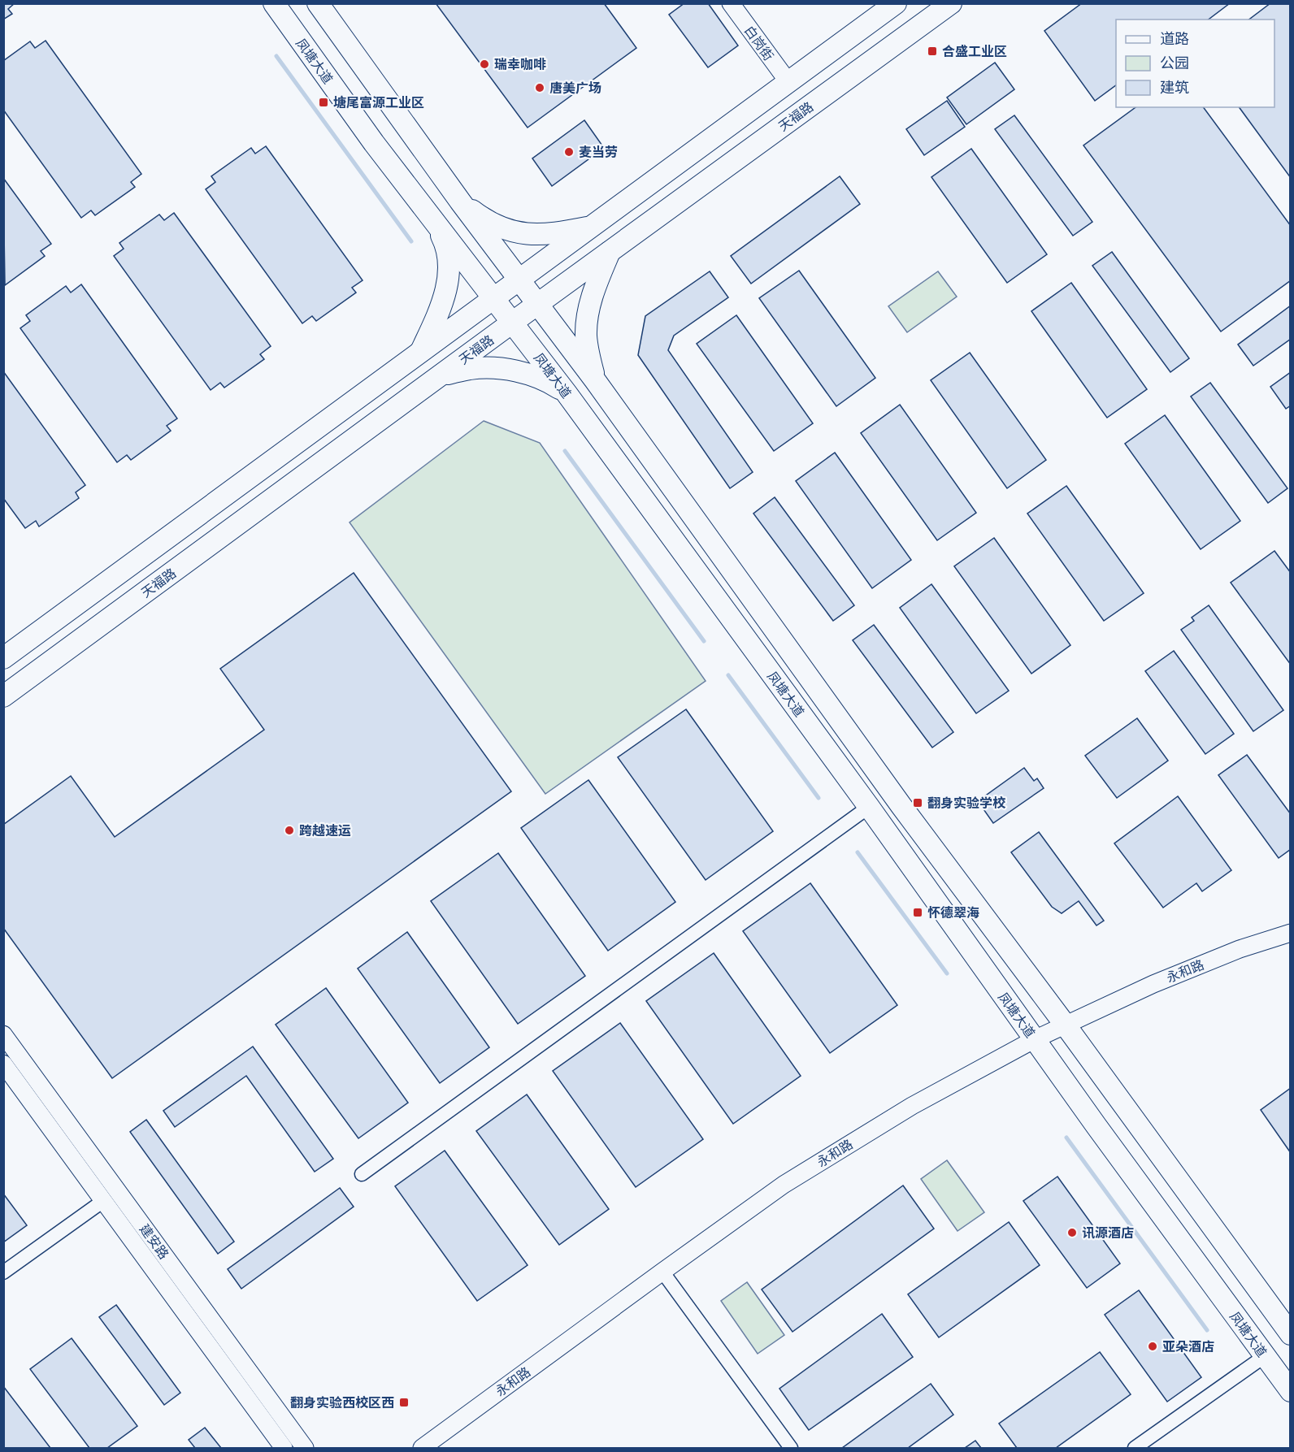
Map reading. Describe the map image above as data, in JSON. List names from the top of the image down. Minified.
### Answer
{"streets":{"main road":["凤塘大道","天福路"],"street":["白岗街","永和路","建安路"]},"crossings":[["凤塘大道","天福路"],["凤塘大道","永和路"]],"places":{"transit":["合盛工业区","塘尾富源工业区","翻身实验学校","怀德翠海","翻身实验西校区西"],"other":["瑞幸咖啡","唐美广场","麦当劳","跨越速运","讯源酒店","亚朵酒店"]},"legend":["道路","公园","建筑"]}
